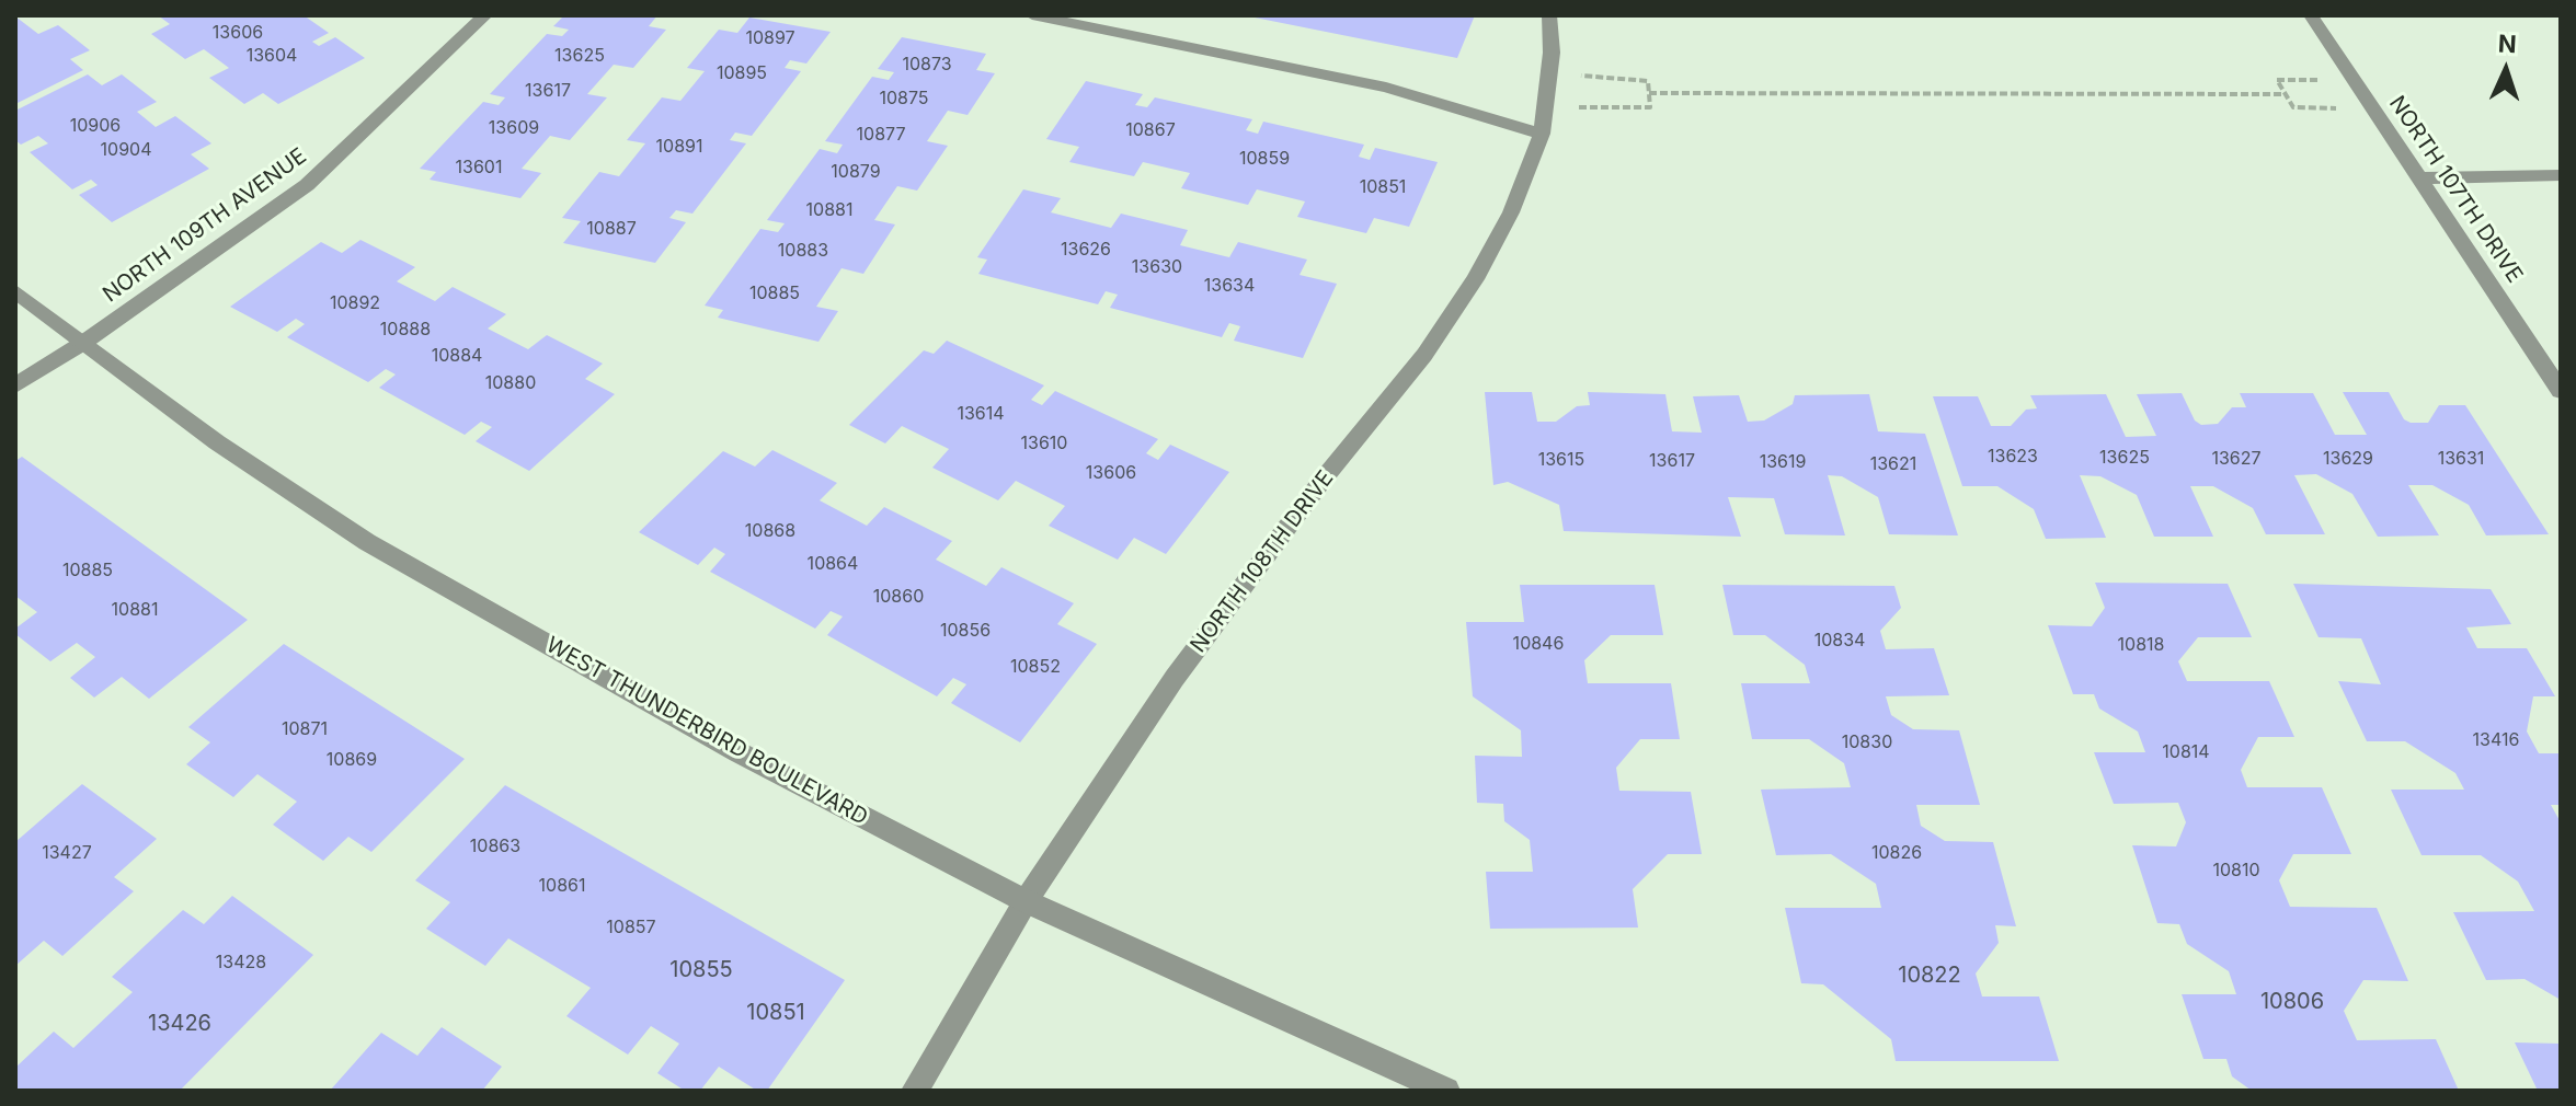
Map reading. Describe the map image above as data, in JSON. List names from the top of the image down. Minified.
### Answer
{"streets":{"street":["NORTH 107TH DRIVE","NORTH 109TH AVENUE","NORTH 108TH DRIVE","WEST THUNDERBIRD BOULEVARD"]},"crossings":[["NORTH 109TH AVENUE","WEST THUNDERBIRD BOULEVARD"],["NORTH 108TH DRIVE","WEST THUNDERBIRD BOULEVARD"]],"house_numbers":["13606","10897","13604","13625","10873","10895","13617","10875","10906","13609","10867","10877","10891","10904","10859","13601","10879","10851","10881","10887","13626","10883","13630","13634","10885","10892","10888","10884","10880","13614","13610","13623","13625","13627","13629","13631","13615","13617","13619","13621","13606","10868","10864","10885","10860","10881","10856","10834","10846","10818","10852","10871","13416","10830","10814","10869","10863","13427","10826","10810","10861","10857","13428","10855","10822","10806","10851","13426"],"north":"top"}
